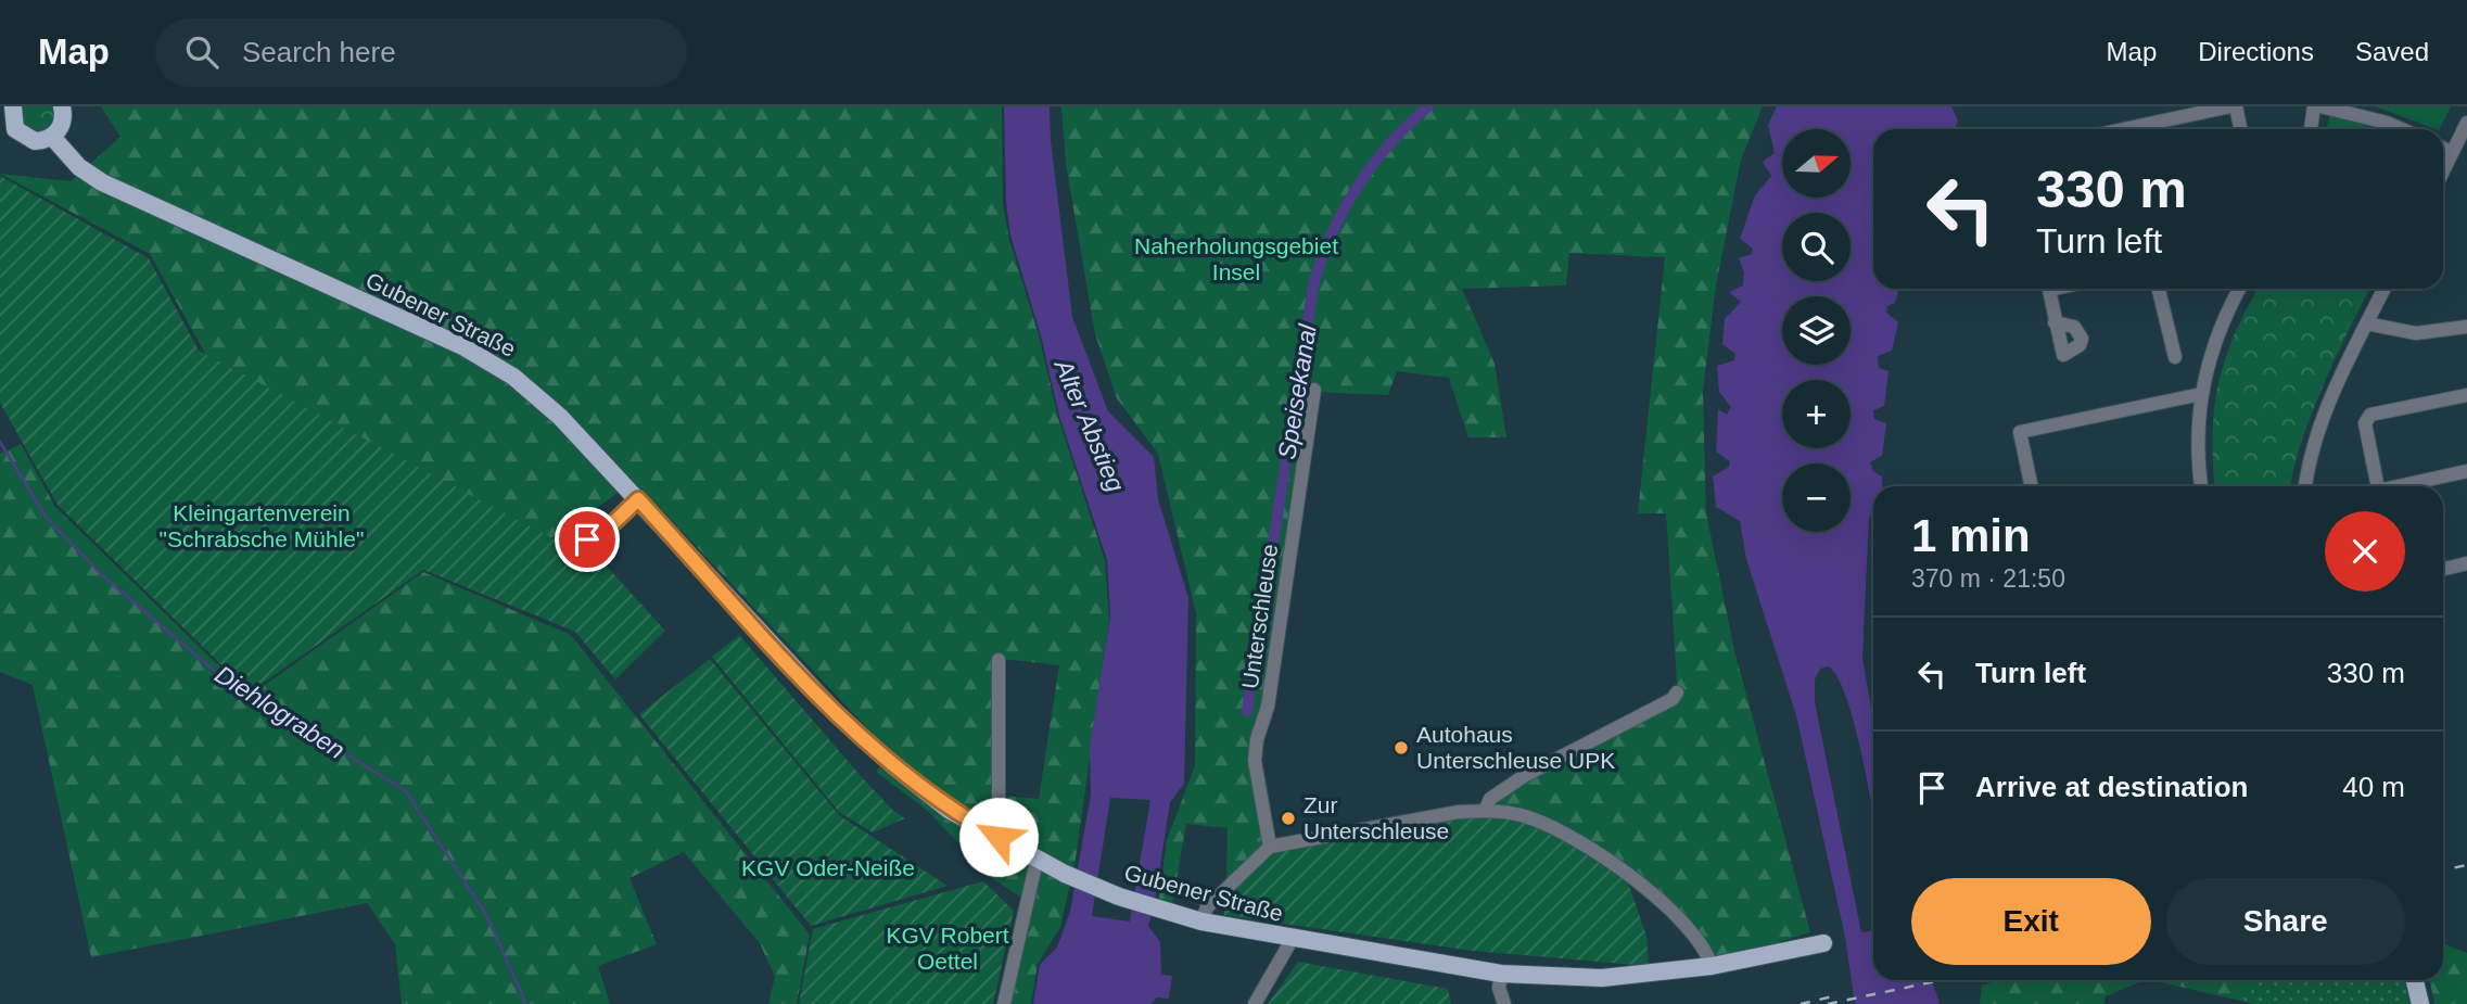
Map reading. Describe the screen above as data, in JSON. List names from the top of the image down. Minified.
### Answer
{"streets":{"main road":["Gubener Straße"],"street":["Unterschleuse"]},"water":["Speisekanal","Alter Abstieg","Diehlograben"],"parks":["Naherholungsgebiet Insel","Kleingartenverein \"Schrabsche Mühle\"","KGV Oder-Neiße","KGV Robert Oettel"],"places":["Autohaus Unterschleuse UPK","Zur Unterschleuse"],"north":"right","page":{"header":"Map","search":"Search here","nav":["Map","Directions","Saved"],"map_buttons":["+","−"],"turn":["330 m","Turn left"],"heading":["1 min","370 m · 21:50"],"list":[{"name":"Turn left","value":"330 m"},{"name":"Arrive at destination","value":"40 m"}],"buttons":["Exit","Share"]}}
